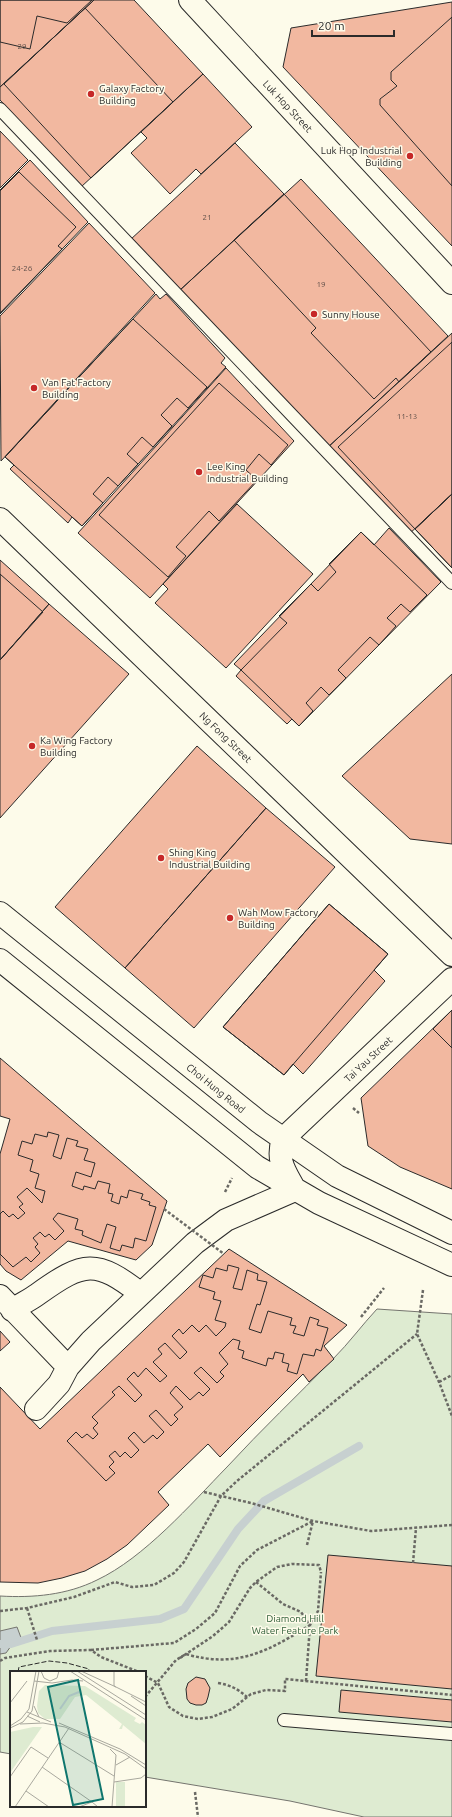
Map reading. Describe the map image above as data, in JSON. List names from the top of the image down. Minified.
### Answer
{"streets":{"street":["Luk Hop Street","Ng Fong Street","Tai Yau Street","Choi Hung Road"]},"crossings":[["Tai Yau Street","Choi Hung Road"]],"parks":["Diamond Hill Water Feature Park"],"places":["Galaxy Factory Building","Luk Hop Industrial Building","Sunny House","Van Fat Factory Building","Lee King Industrial Building","Ka Wing Factory Building","Shing King Industrial Building","Wah Mow Factory Building"],"house_numbers":["29","21","24-26","19","11-13"],"scale_bar":"20 m"}
